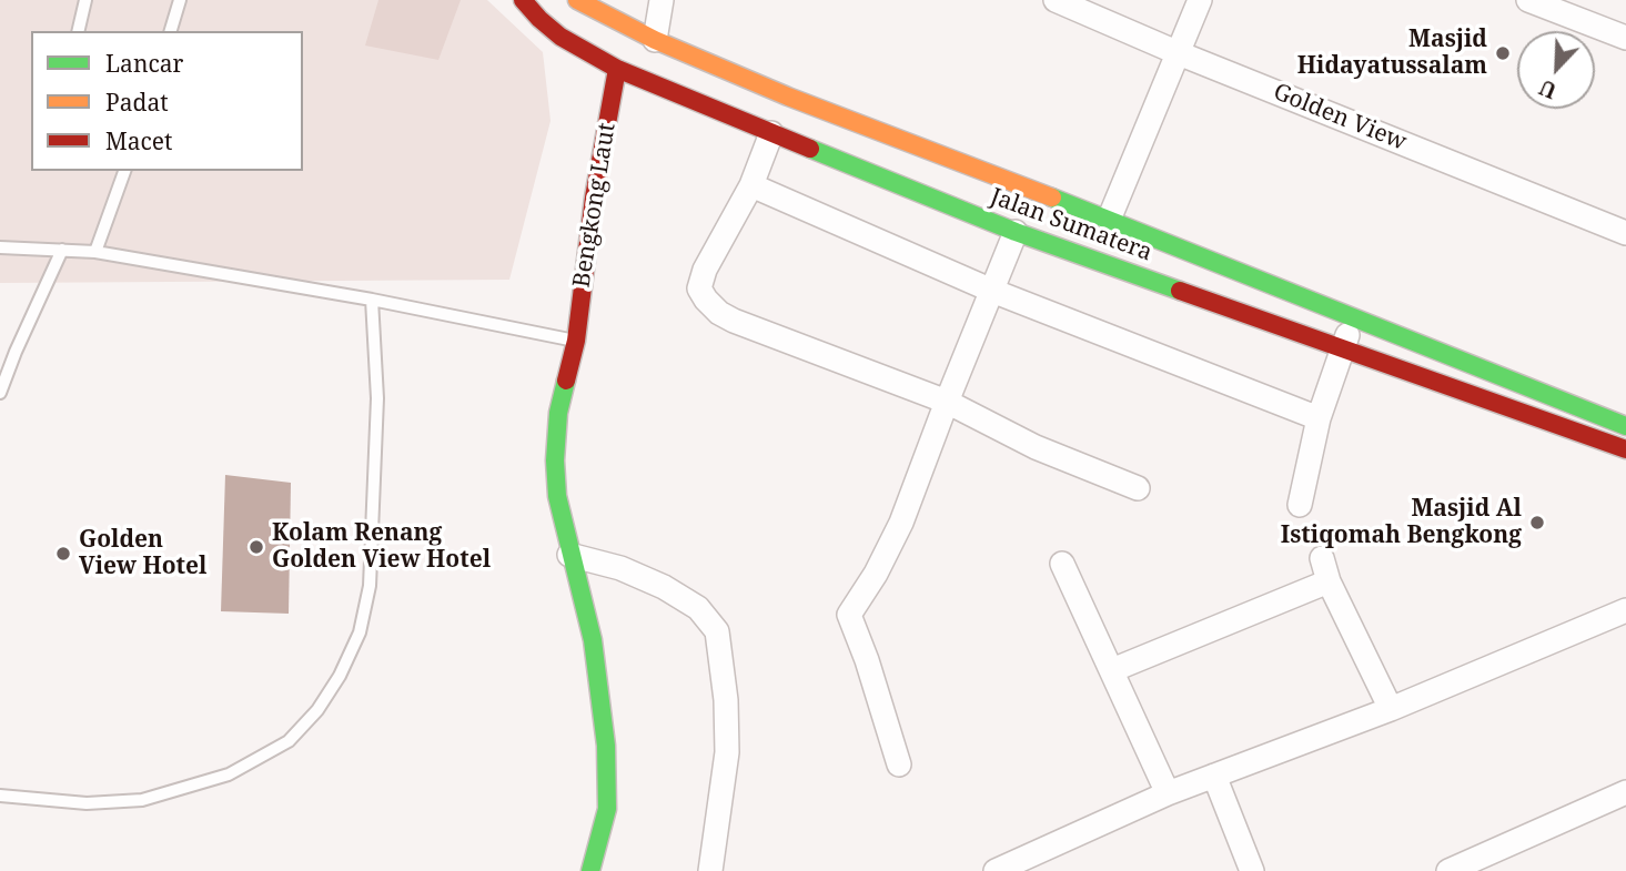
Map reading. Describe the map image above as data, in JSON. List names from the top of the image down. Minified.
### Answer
{"streets":{"main road":["Bengkong Laut","Jalan Sumatera"],"street":["Golden View"]},"crossings":[["Bengkong Laut","Jalan Sumatera"]],"places":["Masjid Hidayatussalam","Masjid Al Istiqomah Bengkong","Kolam Renang Golden View Hotel","Golden View Hotel"],"legend":["Lancar","Padat","Macet"],"north":"bottom left"}
